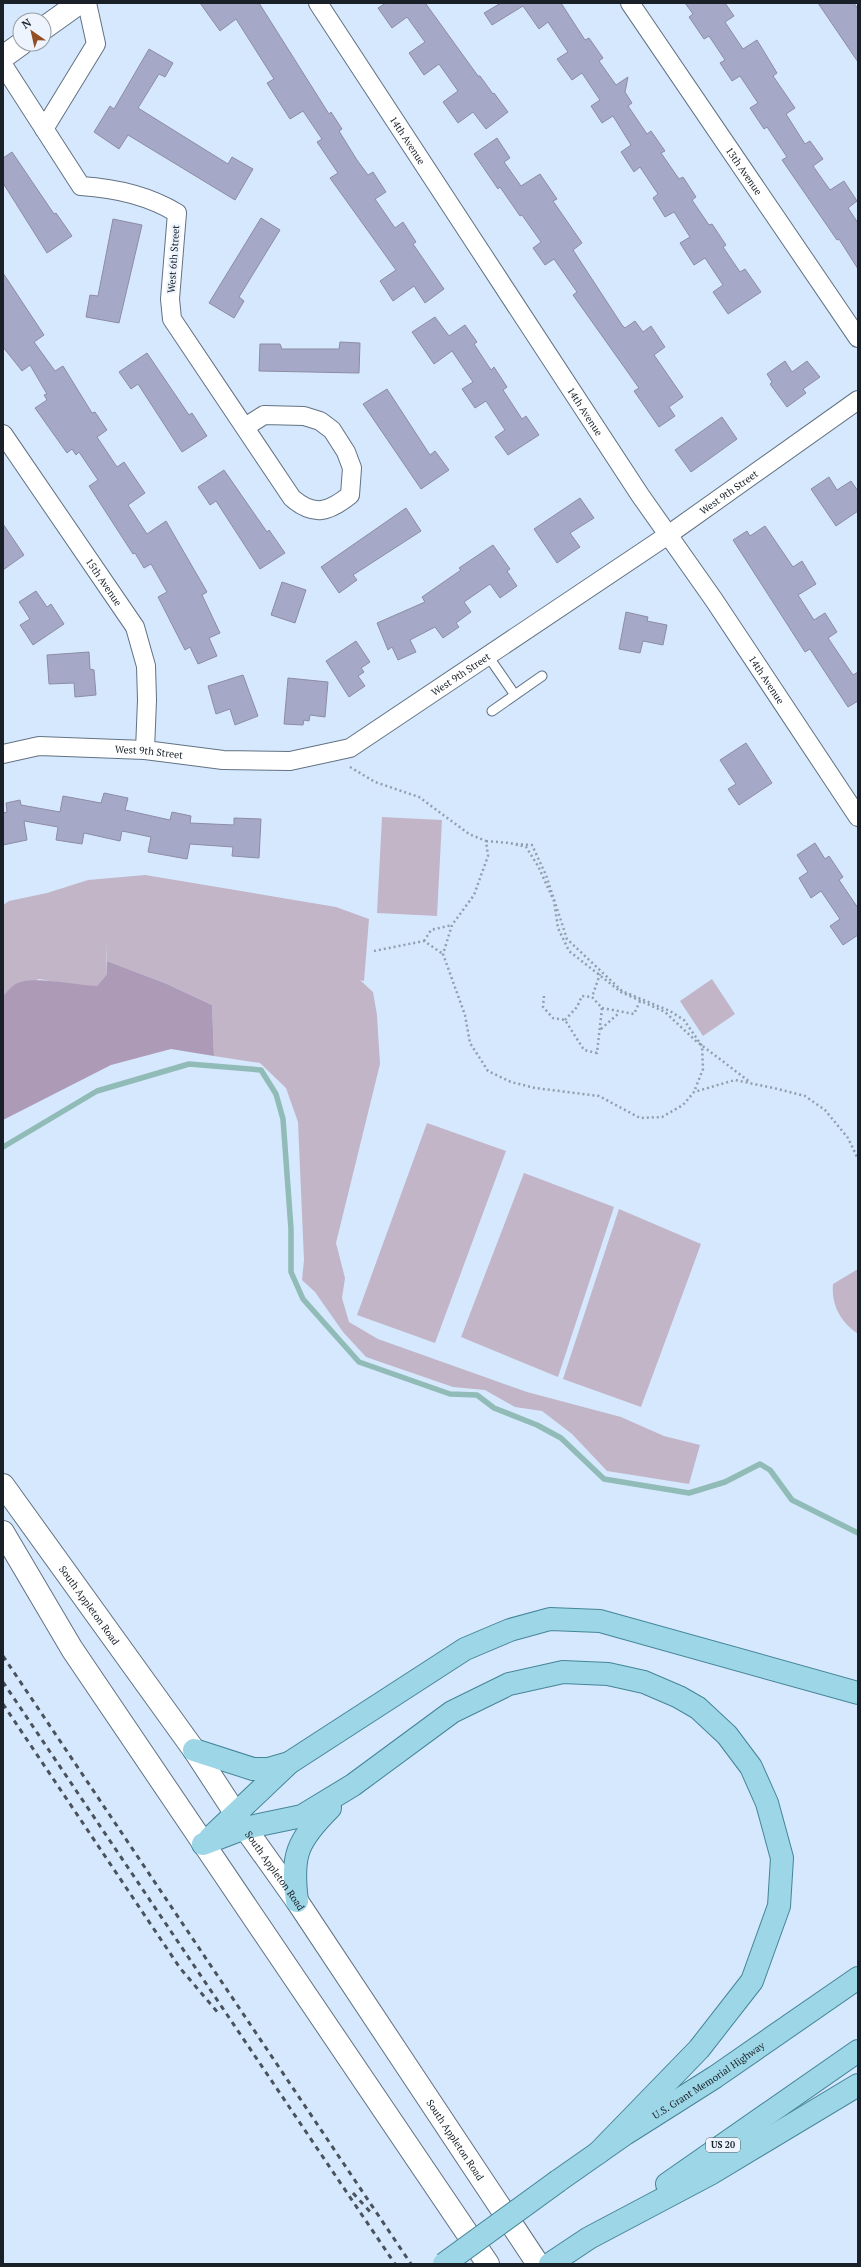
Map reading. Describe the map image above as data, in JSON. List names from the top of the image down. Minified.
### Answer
{"streets":{"main road":["South Appleton Road","U.S. Grant Memorial Highway","US 20"],"street":["14th Avenue","13th Avenue","West 6th Street","West 9th Street","15th Avenue"]},"crossings":[["14th Avenue","West 9th Street"],["West 9th Street","15th Avenue"]],"north":"top left"}
